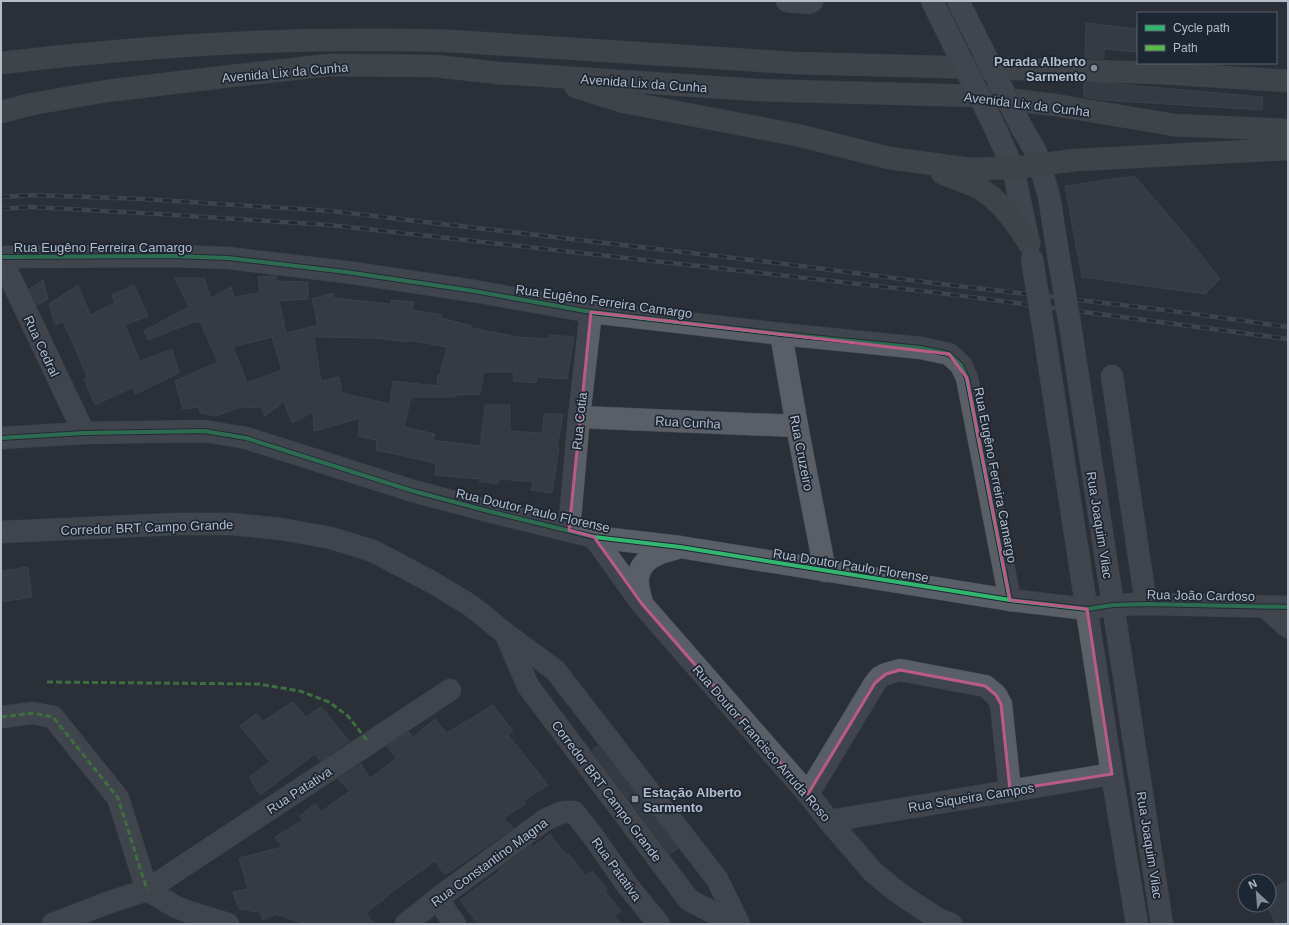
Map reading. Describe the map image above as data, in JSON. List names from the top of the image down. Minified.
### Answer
{"streets":{"highway":["Avenida Lix da Cunha"],"main road":["Rua Joaquim Vilac"],"street":["Rua Eugêno Ferreira Camargo","Rua Cedral","Rua Cotia","Rua Cunha","Rua Cruzeiro","Rua Doutor Paulo Florense","Corredor BRT Campo Grande","Rua João Cardoso","Rua Doutor Francisco Arruda Roso","Rua Patativa","Rua Siqueira Campos","Rua Constantino Magna"]},"crossings":[["Rua Eugêno Ferreira Camargo","Rua Cedral"],["Rua Eugêno Ferreira Camargo","Rua Cotia"],["Rua Eugêno Ferreira Camargo","Rua Cruzeiro"],["Rua Eugêno Ferreira Camargo","Rua Doutor Paulo Florense"],["Rua Cedral","Rua Doutor Paulo Florense"],["Rua Cotia","Rua Cunha"],["Rua Cotia","Rua Doutor Paulo Florense"],["Rua Cunha","Rua Cruzeiro"],["Rua Cruzeiro","Rua Doutor Paulo Florense"],["Rua Doutor Paulo Florense","Rua Joaquim Vilac"],["Rua Doutor Paulo Florense","Rua João Cardoso"],["Rua Doutor Paulo Florense","Rua Doutor Francisco Arruda Roso"],["Rua Joaquim Vilac","Rua João Cardoso"],["Rua Joaquim Vilac","Rua Siqueira Campos"],["Rua Doutor Francisco Arruda Roso","Rua Siqueira Campos"],["Rua Patativa","Rua Constantino Magna"]],"places":{"other":["Parada Alberto Sarmento"],"transit":["Estação Alberto Sarmento"]},"legend":["Cycle path","Path"],"north":"top left"}
